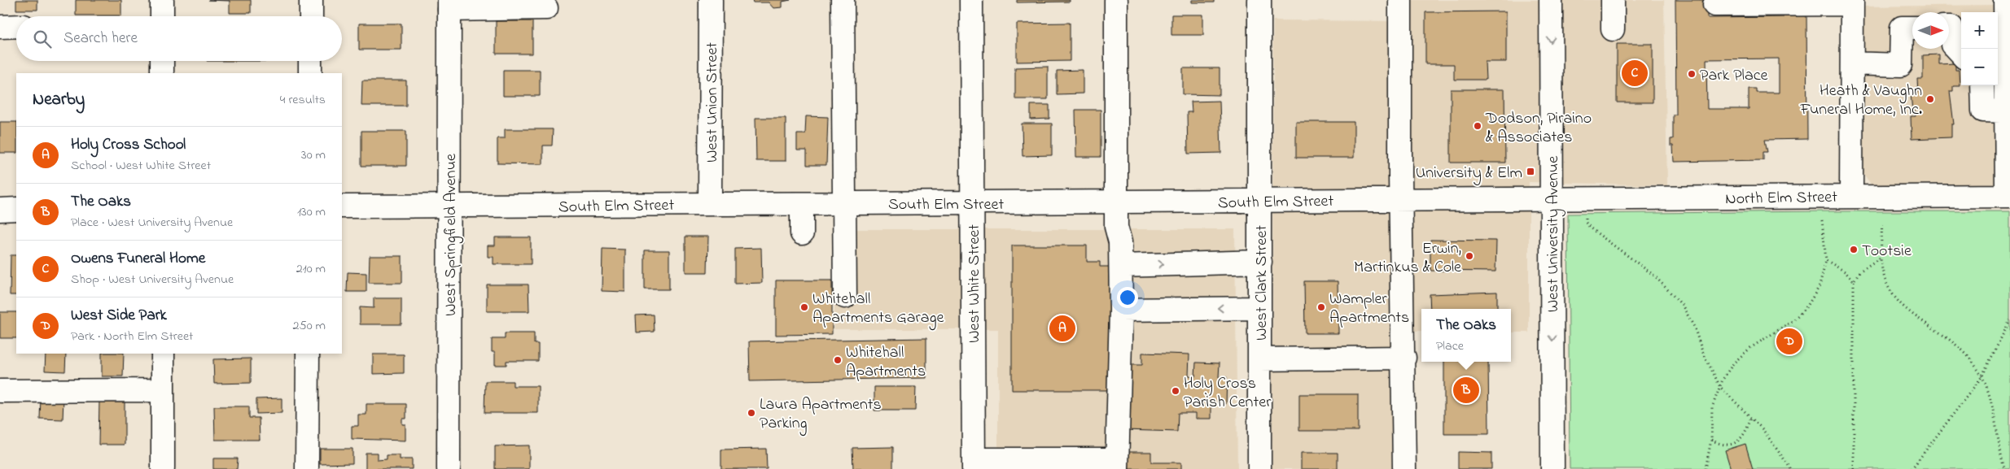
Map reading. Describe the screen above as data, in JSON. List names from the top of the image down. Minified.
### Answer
{"streets":{"street":["West Union Street","North Elm Street","South Elm Street","West University Avenue","West Springfield Avenue","West Clark Street","West White Street"]},"crossings":[["West Union Street","South Elm Street"],["North Elm Street","South Elm Street"],["North Elm Street","West University Avenue"],["South Elm Street","West University Avenue"],["South Elm Street","West Springfield Avenue"],["South Elm Street","West Clark Street"],["South Elm Street","West White Street"]],"places":{"other":["Park Place","Heath & Vaughn Funeral Home, Inc.","Dodson, Piraino & Associates","Tootsie","Erwin, Martinkus & Cole","Whitehall Apartments Garage","Wampler Apartments","Whitehall Apartments","Holy Cross Parish Center","Laura Apartments Parking"],"transit":["University & Elm"]},"north":"right","page":{"map_buttons":["+","−"],"search":"Search here","pins":["C","A","D","B"],"heading":["Nearby","4 results"],"list":[{"mark":"A","name":"Holy Cross School","note":"School · West White Street","value":"30 m"},{"mark":"B","name":"The Oaks","note":"Place · West University Avenue","value":"130 m"},{"mark":"C","name":"Owens Funeral Home","note":"Shop · West University Avenue","value":"210 m"},{"mark":"D","name":"West Side Park","note":"Park · North Elm Street","value":"250 m"}],"popup":["The Oaks","Place"]}}
